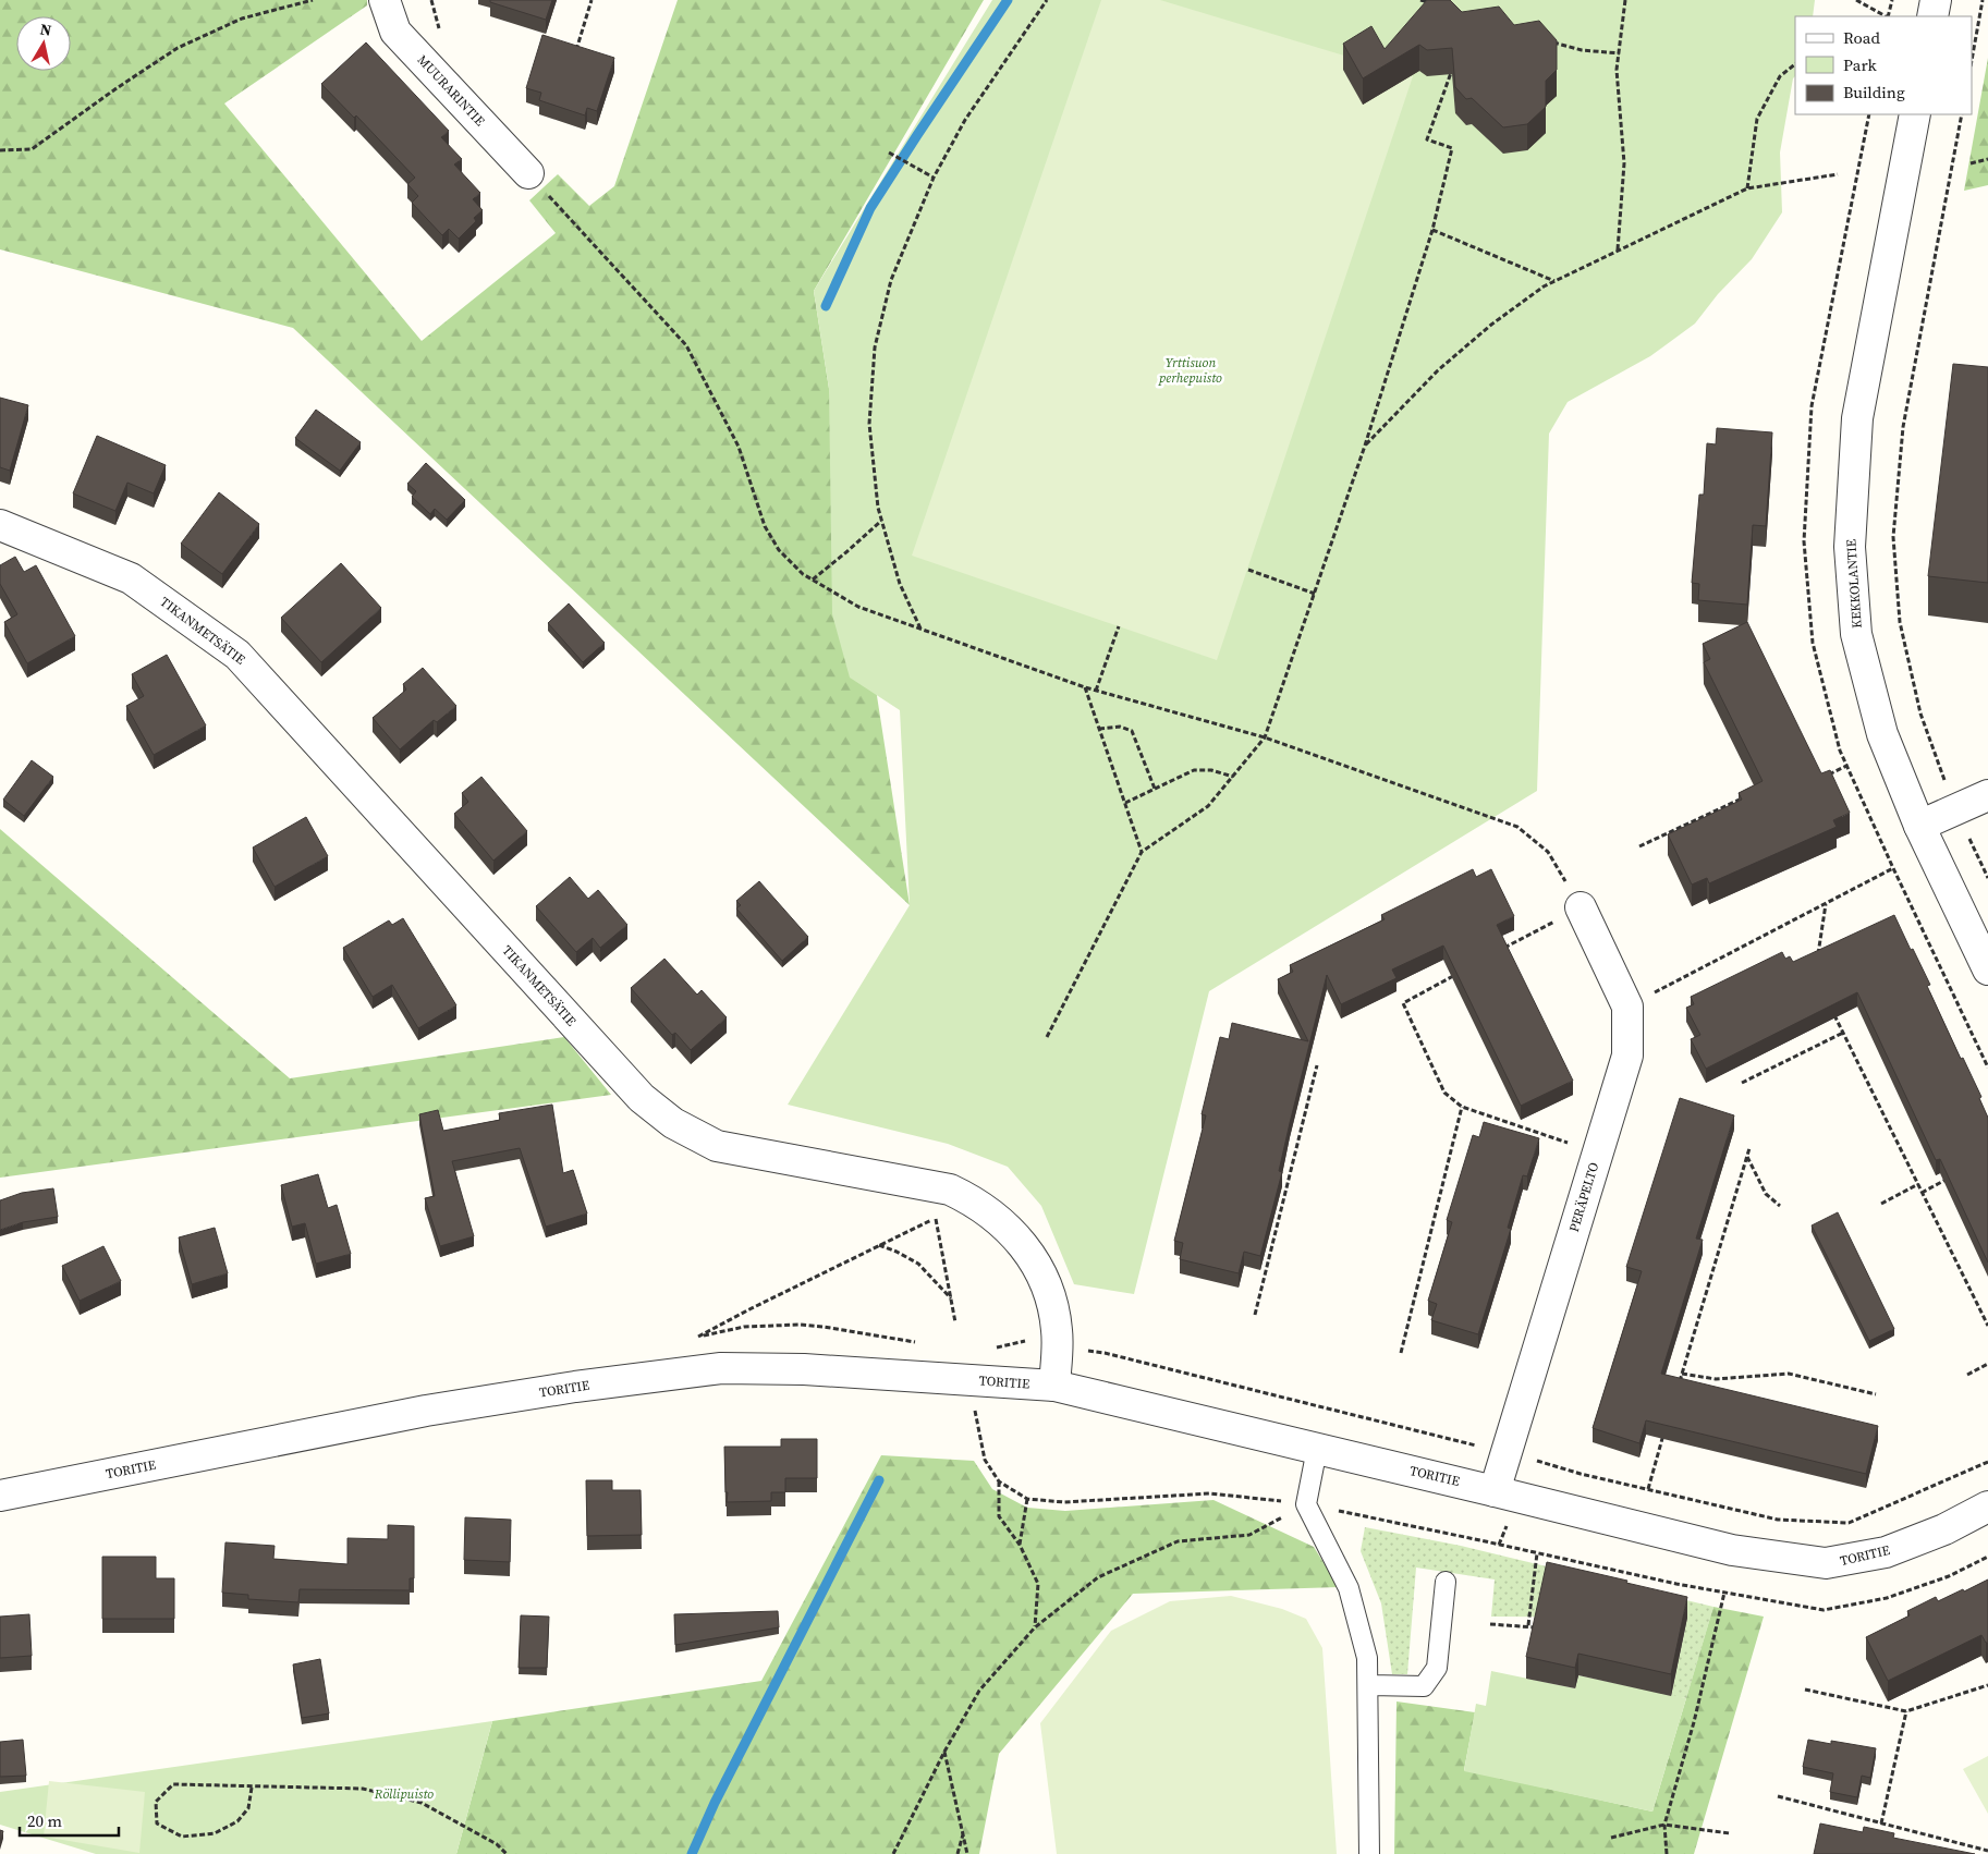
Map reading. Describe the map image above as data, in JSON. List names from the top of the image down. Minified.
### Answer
{"streets":{"street":["MUURARINTIE","KEKKOLANTIE","TIKANMETSÄTIE","PERÄPELTO","TORITIE"]},"crossings":[["TIKANMETSÄTIE","TORITIE"],["PERÄPELTO","TORITIE"]],"parks":["Yrttisuon perhepuisto","Röllipuisto"],"legend":["Road","Park","Building"],"scale_bar":"20 m","north":"top"}
